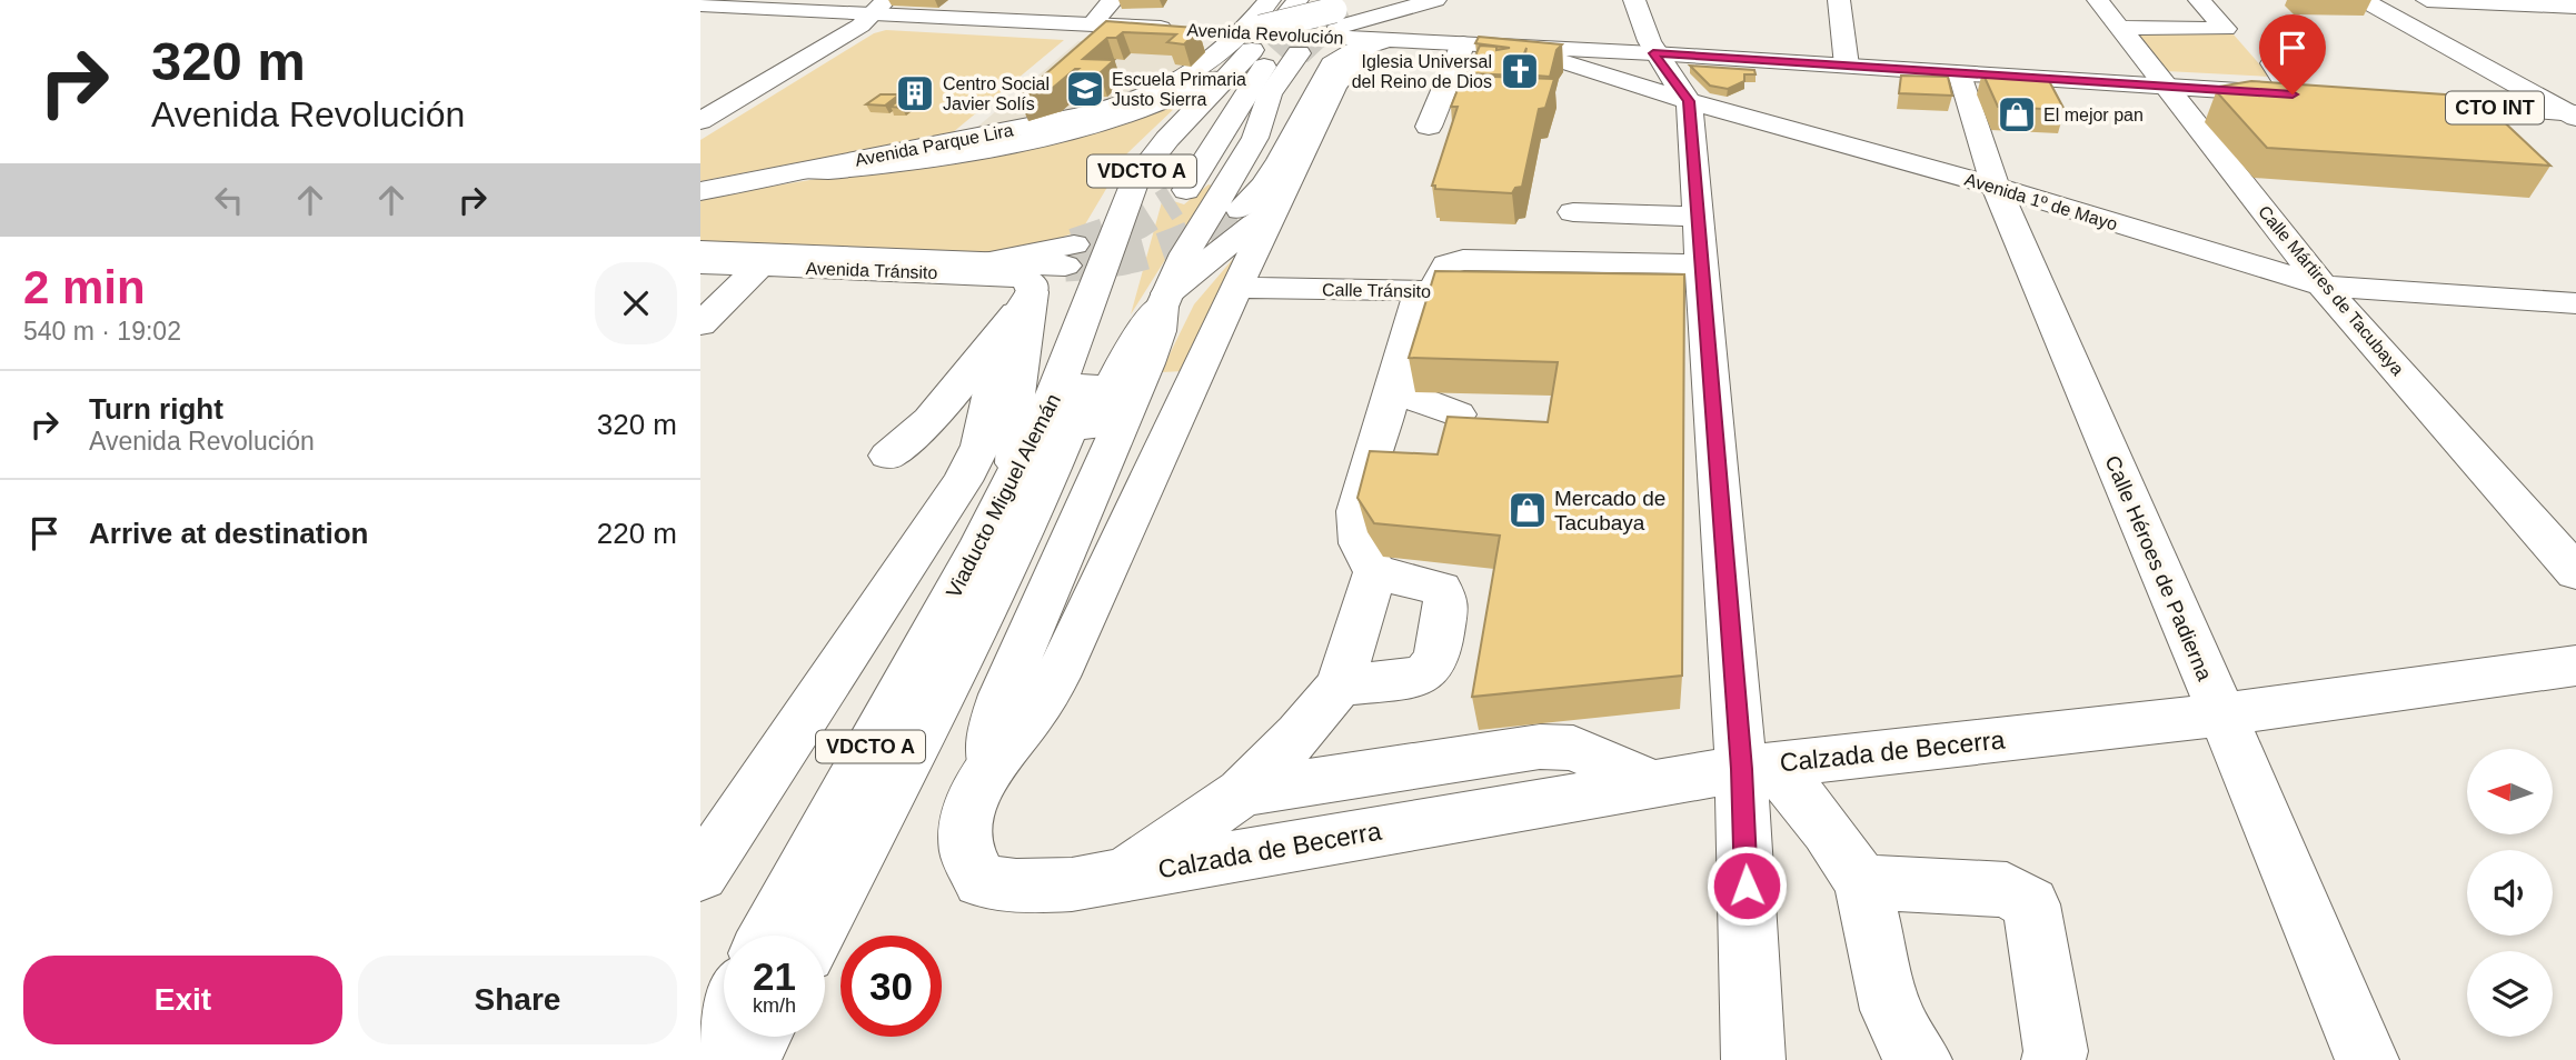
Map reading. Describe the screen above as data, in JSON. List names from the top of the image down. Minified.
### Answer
{"streets":{"main road":["Avenida Revolución","CTO INT","Avenida Parque Lira","VDCTO A","Avenida 1º de Mayo","Avenida Tránsito","Calle Tránsito","Calle Mártires de Tacubaya","Viaducto Miguel Alemán","Calle Héroes de Padierna","Calzada de Becerra"]},"crossings":[["Avenida Revolución","Avenida Parque Lira"],["Avenida Revolución","Avenida 1º de Mayo"],["Avenida Revolución","Calle Mártires de Tacubaya"],["Avenida Revolución","Viaducto Miguel Alemán"],["Avenida Revolución","Calle Héroes de Padierna"],["Avenida Parque Lira","Viaducto Miguel Alemán"],["Avenida 1º de Mayo","Calle Mártires de Tacubaya"],["Avenida 1º de Mayo","Calle Héroes de Padierna"],["Avenida Tránsito","Viaducto Miguel Alemán"],["Calle Héroes de Padierna","Calzada de Becerra"]],"places":{"church":["Iglesia Universal del Reino de Dios"],"school or university":["Escuela Primaria Justo Sierra"],"building":["Centro Social Javier Solís"],"shop":["El mejor pan","Mercado de Tacubaya"]},"north":"left","page":{"turn":["320 m","Avenida Revolución"],"heading":["2 min","540 m · 19:02"],"list":[{"name":"Turn right","note":"Avenida Revolución","value":"320 m"},{"name":"Arrive at destination","value":"220 m"}],"speed":"21 km/h","limit":"30","buttons":["Exit","Share"]}}
